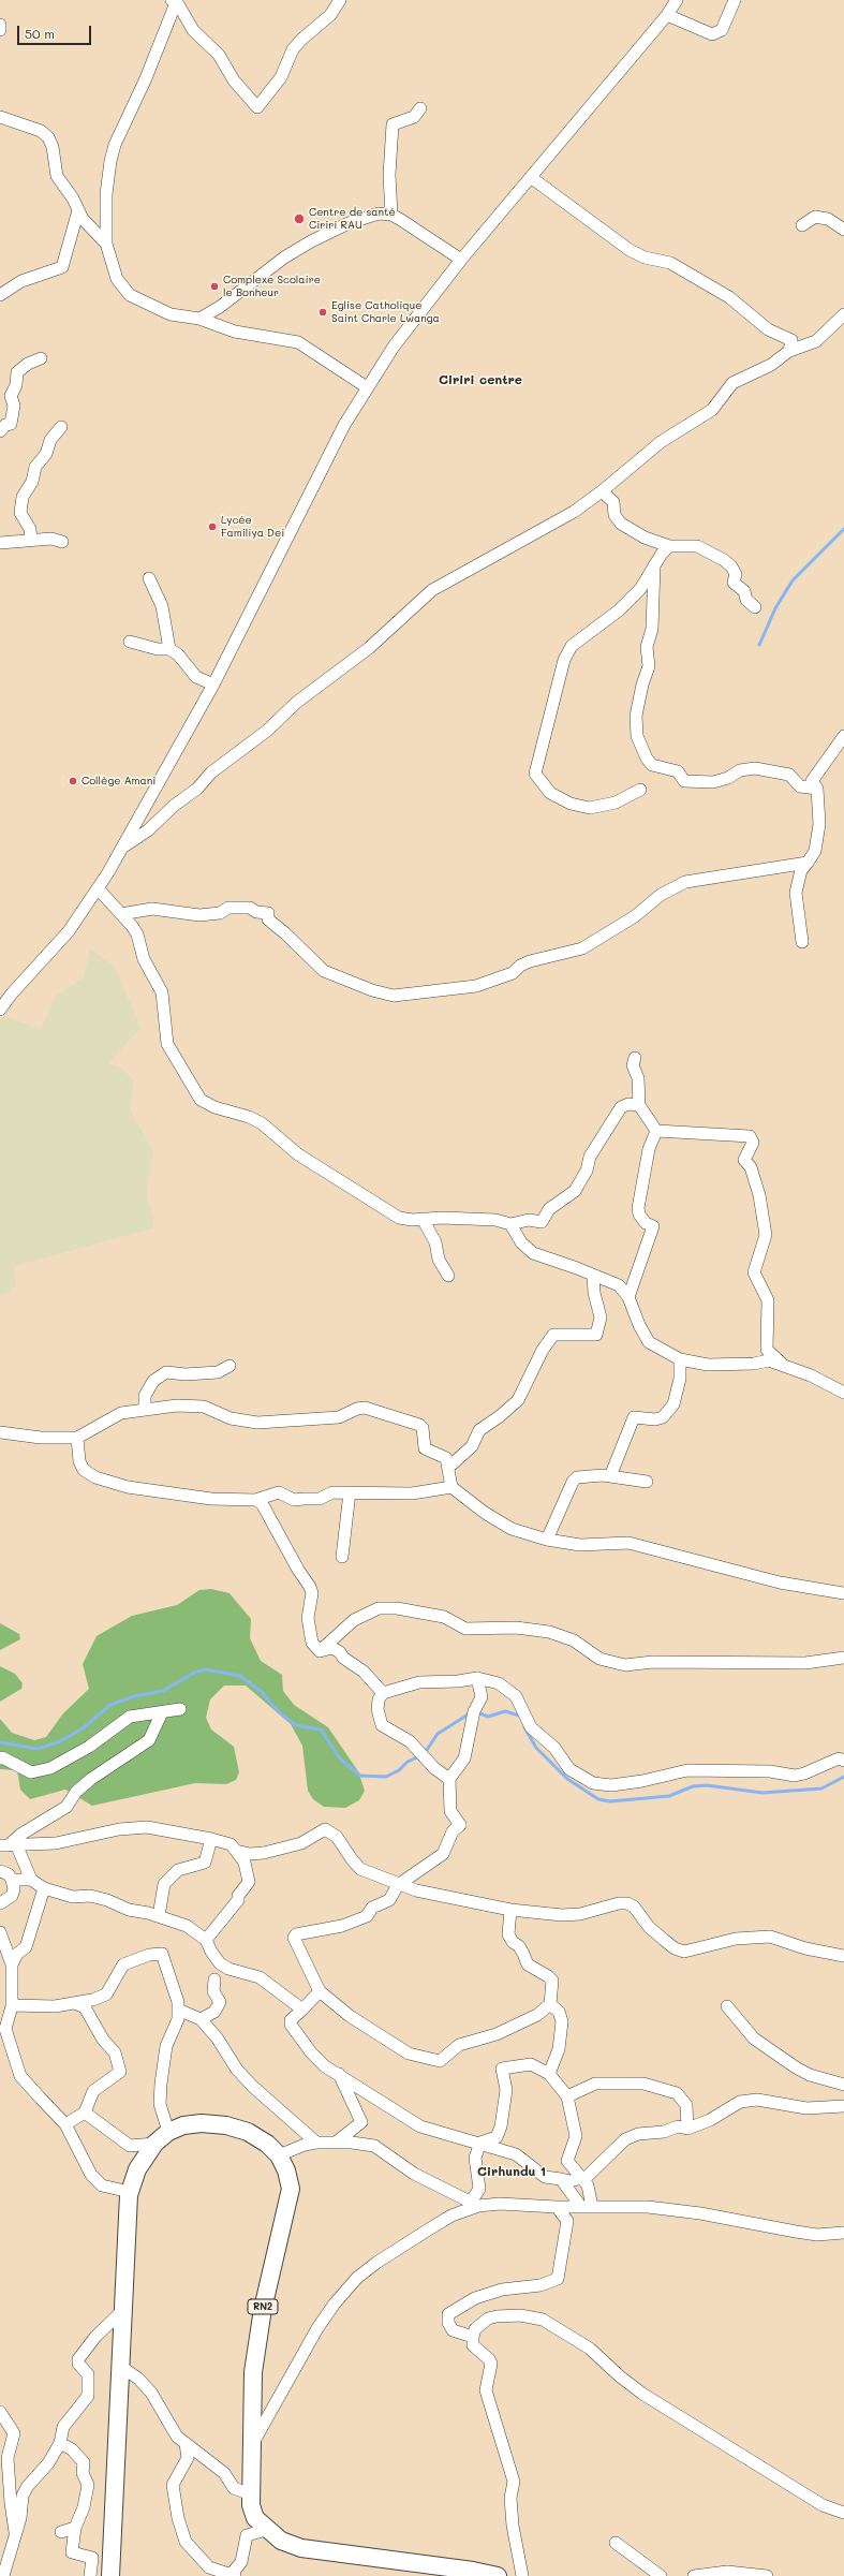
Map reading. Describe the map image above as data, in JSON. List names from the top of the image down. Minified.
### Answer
{"streets":{"highway":["RN2"]},"districts":["Ciriri centre","Cirhundu 1"],"places":["Centre de santé Ciriri RAU","Complexe Scolaire le Bonheur","Eglise Catholique Saint Charle Lwanga","Lycée Familiya Dei","Collège Amani"],"scale_bar":"50 m"}
